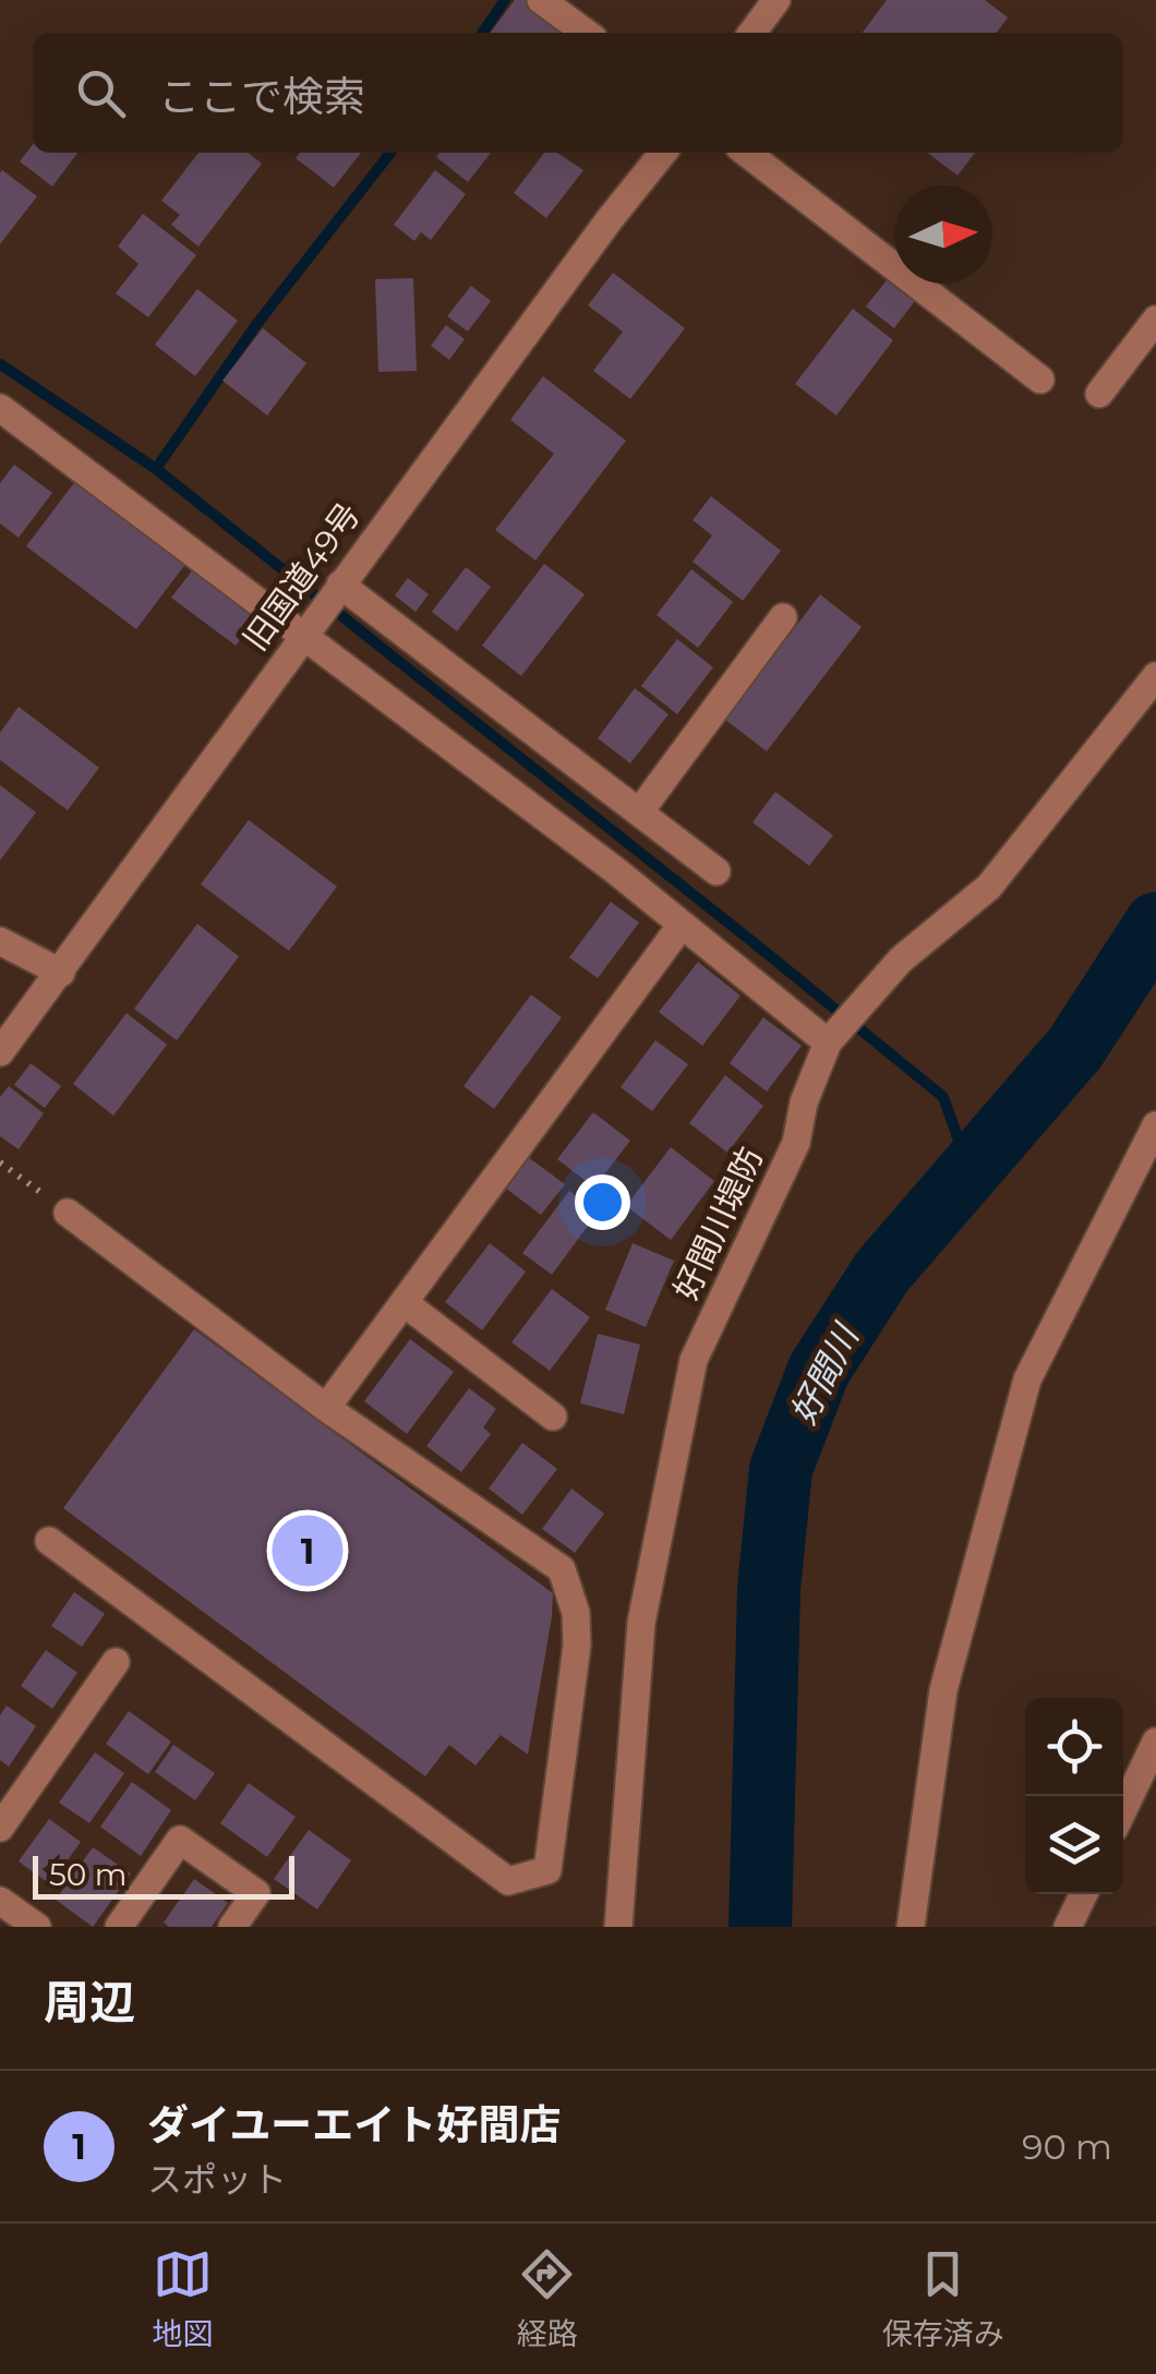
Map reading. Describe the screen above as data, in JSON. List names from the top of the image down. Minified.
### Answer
{"streets":{"street":["旧国道49号","好間川堤防"]},"water":["好間川"],"scale_bar":"50 m","north":"right","page":{"search":"ここで検索","pins":"1","scale":"50 m","heading":"周辺","list":[{"mark":"1","name":"ダイユーエイト好間店","note":"スポット","value":"90 m"}],"nav":["地図","経路","保存済み"]}}
